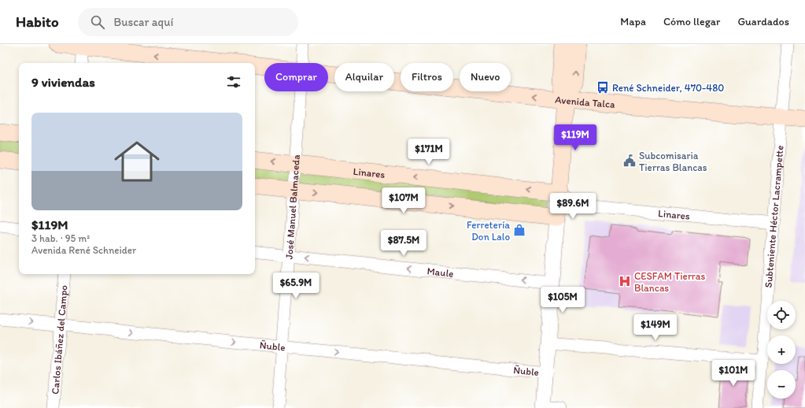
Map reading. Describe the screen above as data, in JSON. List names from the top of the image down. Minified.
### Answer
{"streets":{"main road":["Avenida Talca","Linares"],"street":["José Manuel Balmaceda","Subteniente Héctor Lacrampette","Maule","Carlos Ibáñez del Campo","Ñuble"]},"crossings":[["Avenida Talca","Subteniente Héctor Lacrampette"],["Linares","José Manuel Balmaceda"],["Linares","Subteniente Héctor Lacrampette"],["José Manuel Balmaceda","Maule"],["José Manuel Balmaceda","Ñuble"],["Carlos Ibáñez del Campo","Ñuble"]],"one_way":["Maule","Ñuble"],"places":{"bus stop":["René Schneider, 470-480"],"public building":["Subcomisaria Tierras Blancas"],"shop":["Ferretería Don Lalo"],"hospital":["CESFAM Tierras Blancas"]},"page":{"header":"Habito","search":"Buscar aquí","nav":["Mapa","Cómo llegar","Guardados"],"chip":["Comprar","Alquilar","Filtros","Nuevo"],"heading":"9 viviendas","list":[{"name":"$119M","note":"3 hab. · 95 m² · Avenida René Schneider"}],"price":["$119M","$171M","$107M","$89.6M","$87.5M","$65.9M","$105M","$149M","$101M"],"map_buttons":["+","−"]}}
